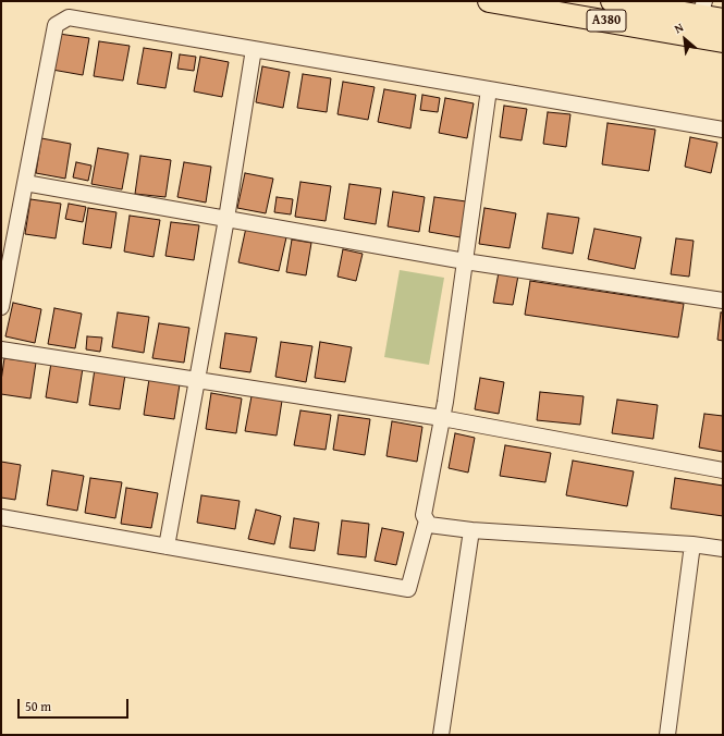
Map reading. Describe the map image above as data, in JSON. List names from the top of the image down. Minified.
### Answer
{"streets":{"highway":["A380"]},"scale_bar":"50 m","north":"top left"}
